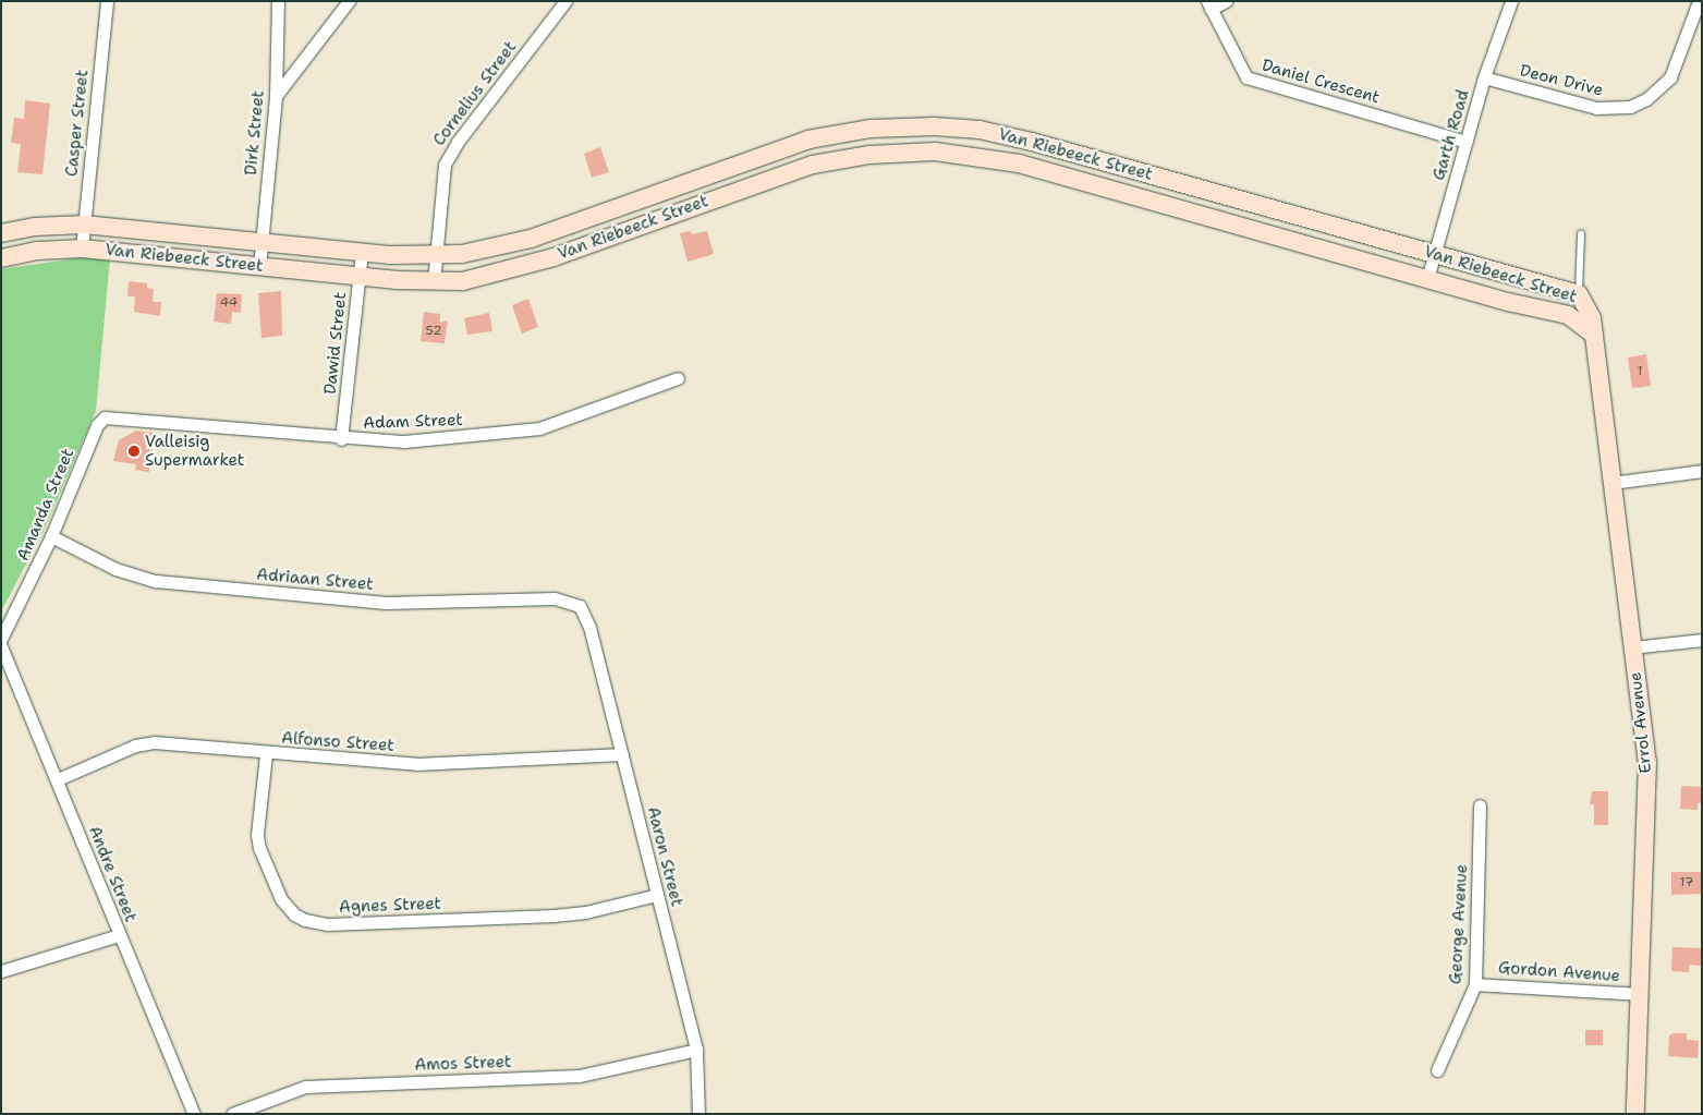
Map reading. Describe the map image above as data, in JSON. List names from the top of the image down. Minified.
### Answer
{"streets":{"street":["Deon Drive","Daniel Crescent","Cornelius Street","Casper Street","Dirk Street","Garth Road","Van Riebeeck Street","Dawid Street","Adam Street","Amanda Street","Adriaan Street","Errol Avenue","Alfonso Street","Aaron Street","Andre Street","Agnes Street","George Avenue","Gordon Avenue","Amos Street"]},"crossings":[["Deon Drive","Garth Road"],["Daniel Crescent","Garth Road"],["Cornelius Street","Van Riebeeck Street"],["Casper Street","Van Riebeeck Street"],["Dirk Street","Van Riebeeck Street"],["Garth Road","Van Riebeeck Street"],["Van Riebeeck Street","Dawid Street"],["Van Riebeeck Street","Errol Avenue"],["Dawid Street","Adam Street"],["Adam Street","Amanda Street"],["Amanda Street","Adriaan Street"],["Adriaan Street","Aaron Street"],["Errol Avenue","Gordon Avenue"],["Alfonso Street","Aaron Street"],["Alfonso Street","Andre Street"],["Alfonso Street","Agnes Street"],["Aaron Street","Agnes Street"],["Aaron Street","Amos Street"],["George Avenue","Gordon Avenue"]],"places":["Valleisig Supermarket"],"house_numbers":["44","52","1","17"]}
